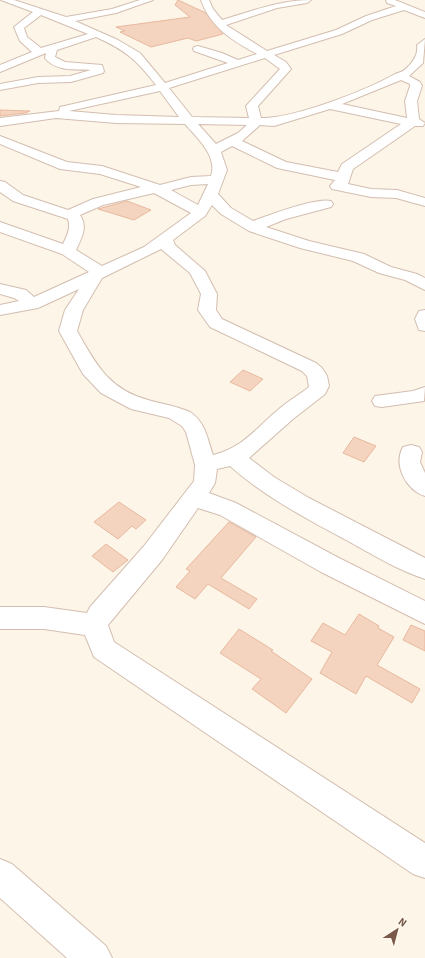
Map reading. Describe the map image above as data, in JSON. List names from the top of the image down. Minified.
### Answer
{"north":"top right"}
